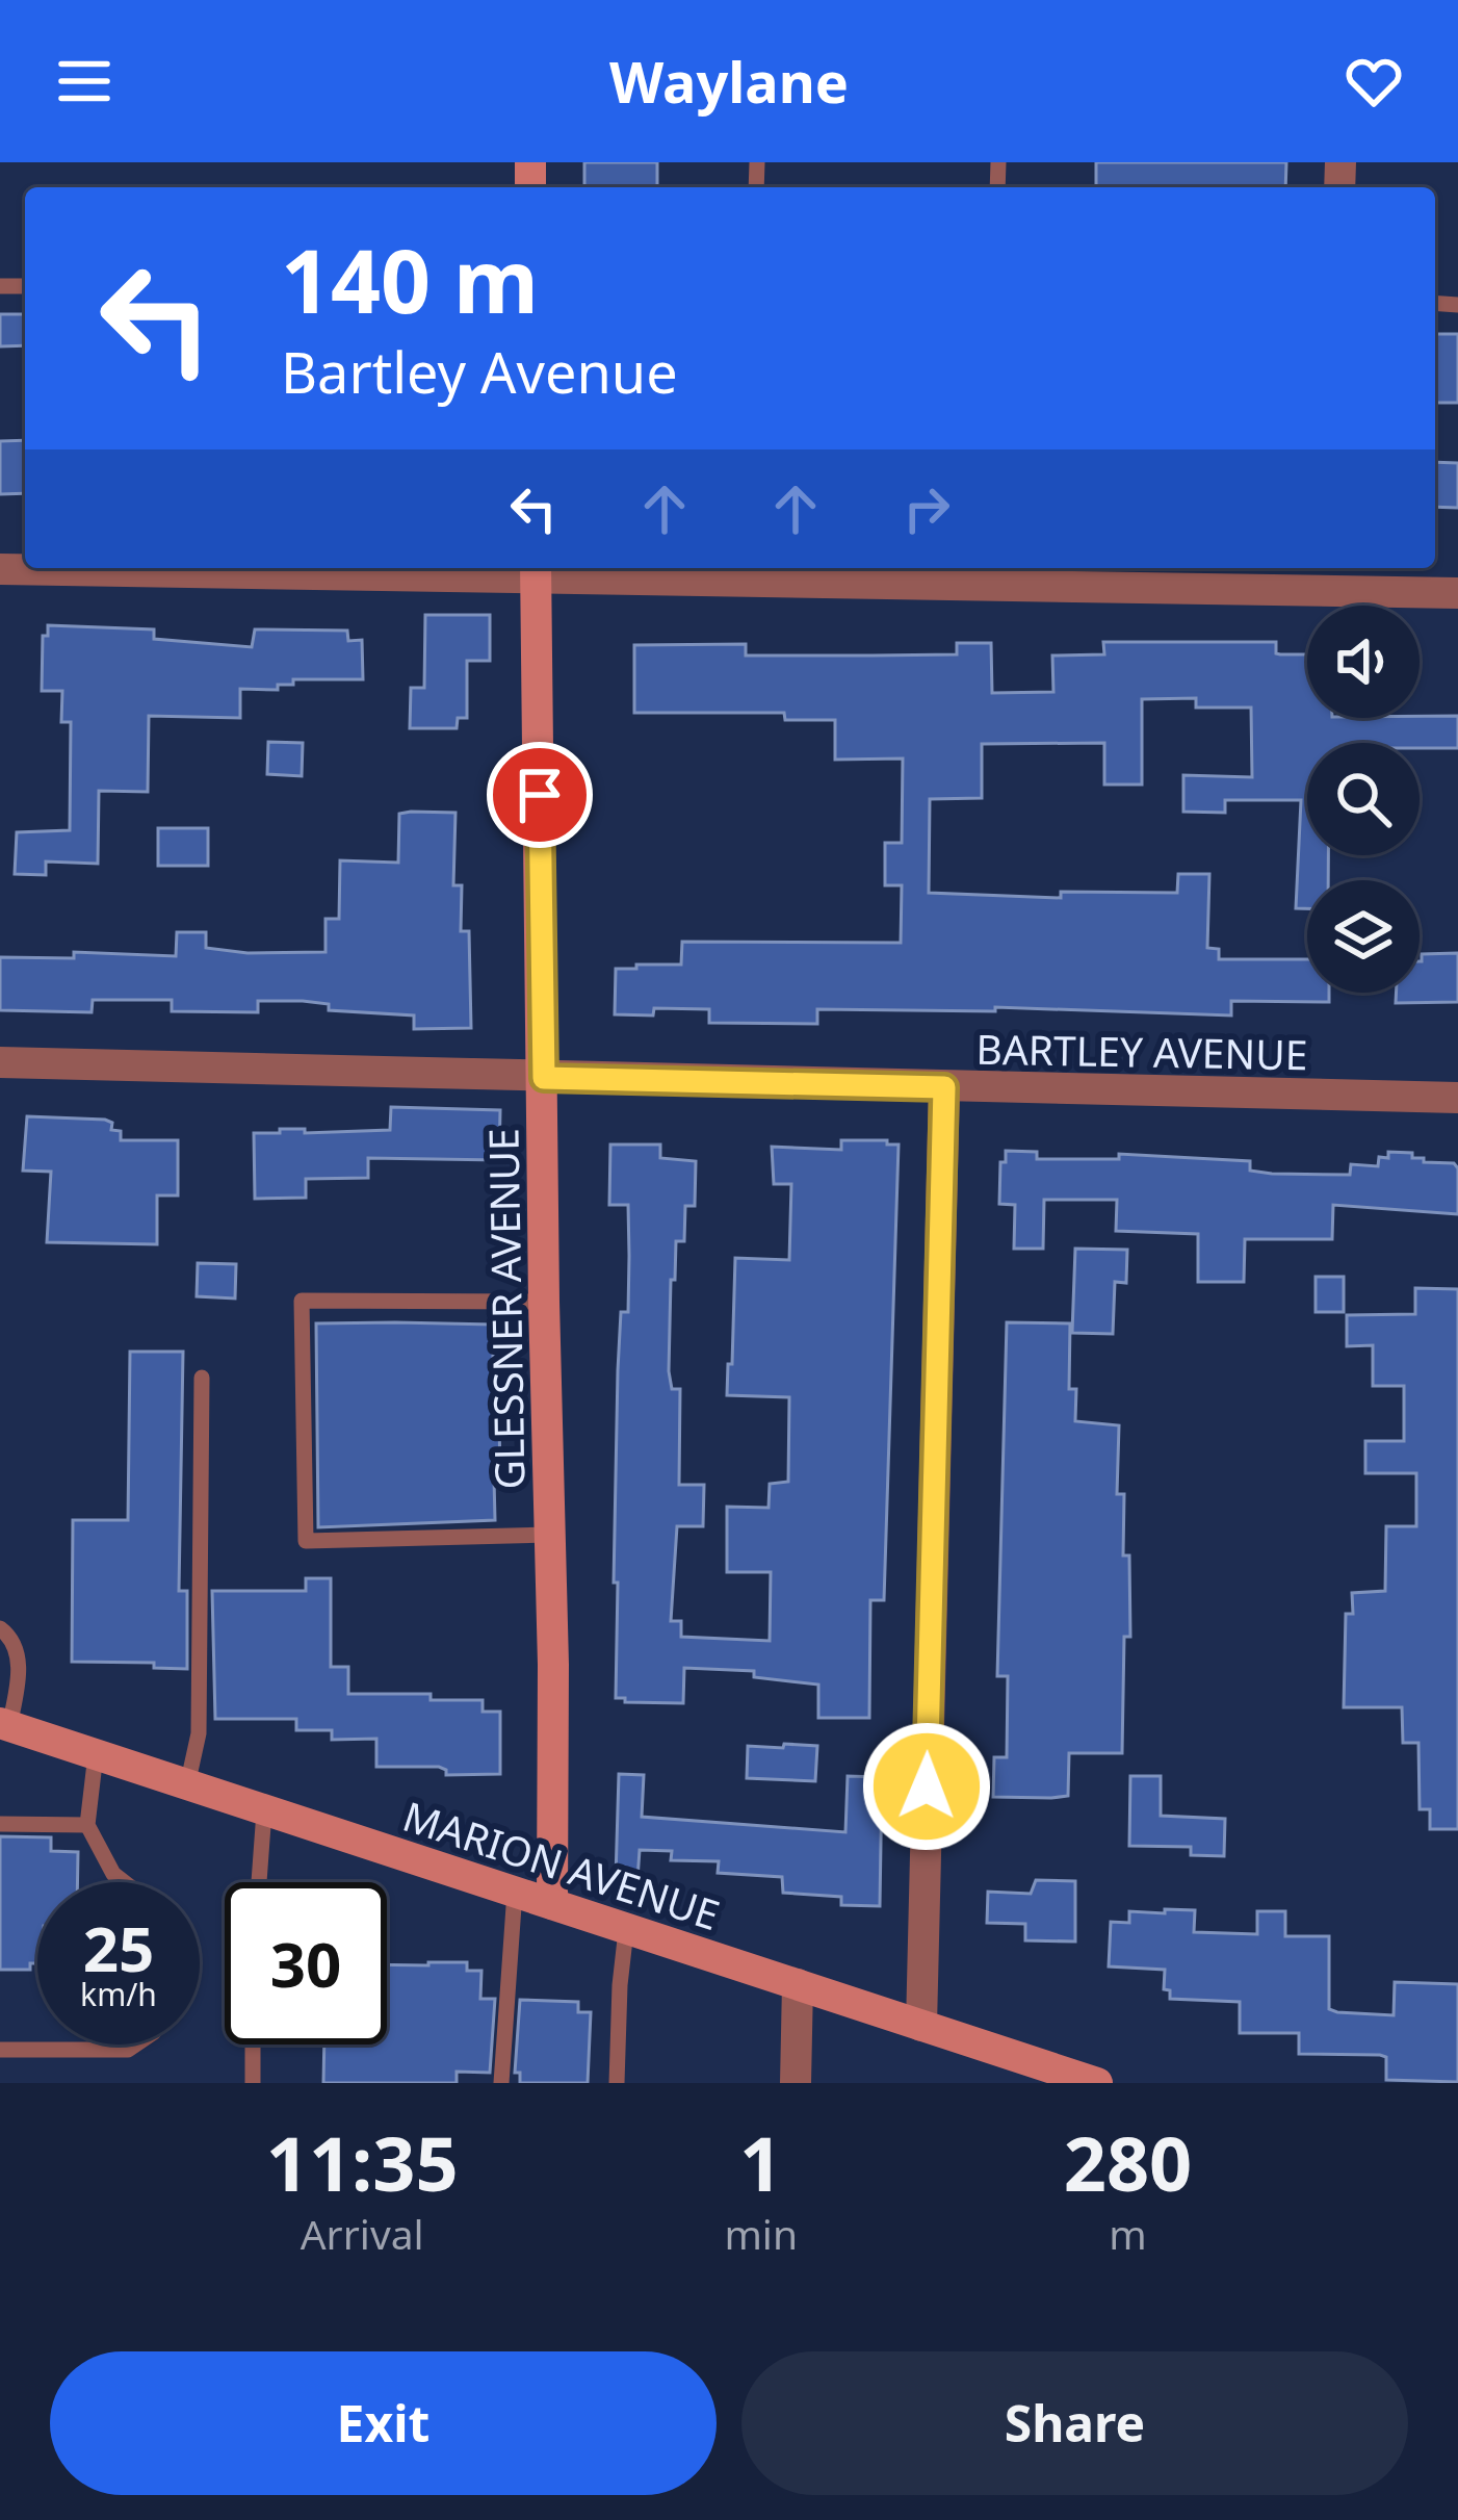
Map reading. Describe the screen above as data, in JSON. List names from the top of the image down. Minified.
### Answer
{"streets":{"street":["BARTLEY AVENUE","GLESSNER AVENUE","MARION AVENUE"]},"crossings":[["BARTLEY AVENUE","GLESSNER AVENUE"],["GLESSNER AVENUE","MARION AVENUE"]],"page":{"header":"Waylane","turn":["140 m","Bartley Avenue"],"speed":"25 km/h","limit":"30","eta":["11:35","Arrival","1","min","280","m"],"buttons":["Exit","Share"]}}
